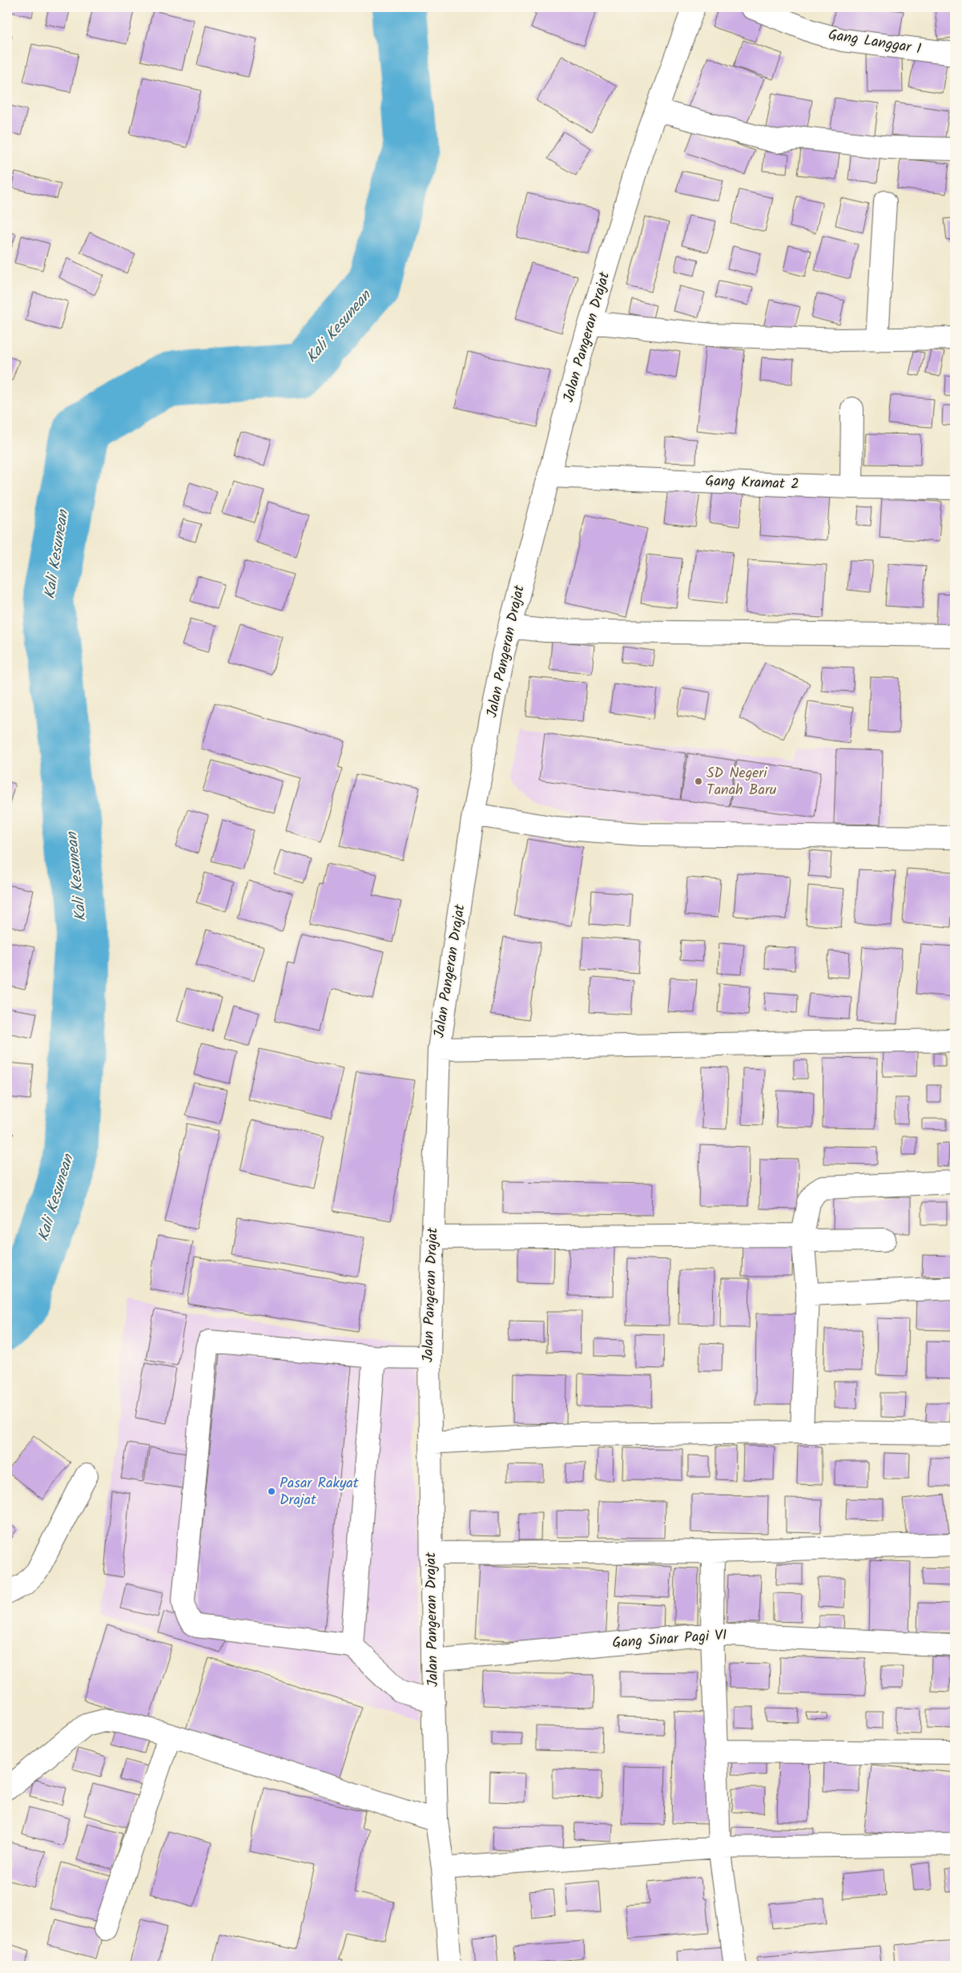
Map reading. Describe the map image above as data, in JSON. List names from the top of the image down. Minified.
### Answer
{"streets":{"street":["Gang Langgar 1","Jalan Pangeran Drajat","Gang Kramat 2","Gang Sinar Pagi VI"]},"crossings":[["Jalan Pangeran Drajat","Gang Kramat 2"],["Jalan Pangeran Drajat","Gang Sinar Pagi VI"]],"water":["Kali Kesunean"],"places":["SD Negeri Tanah Baru","Pasar Rakyat Drajat"]}
